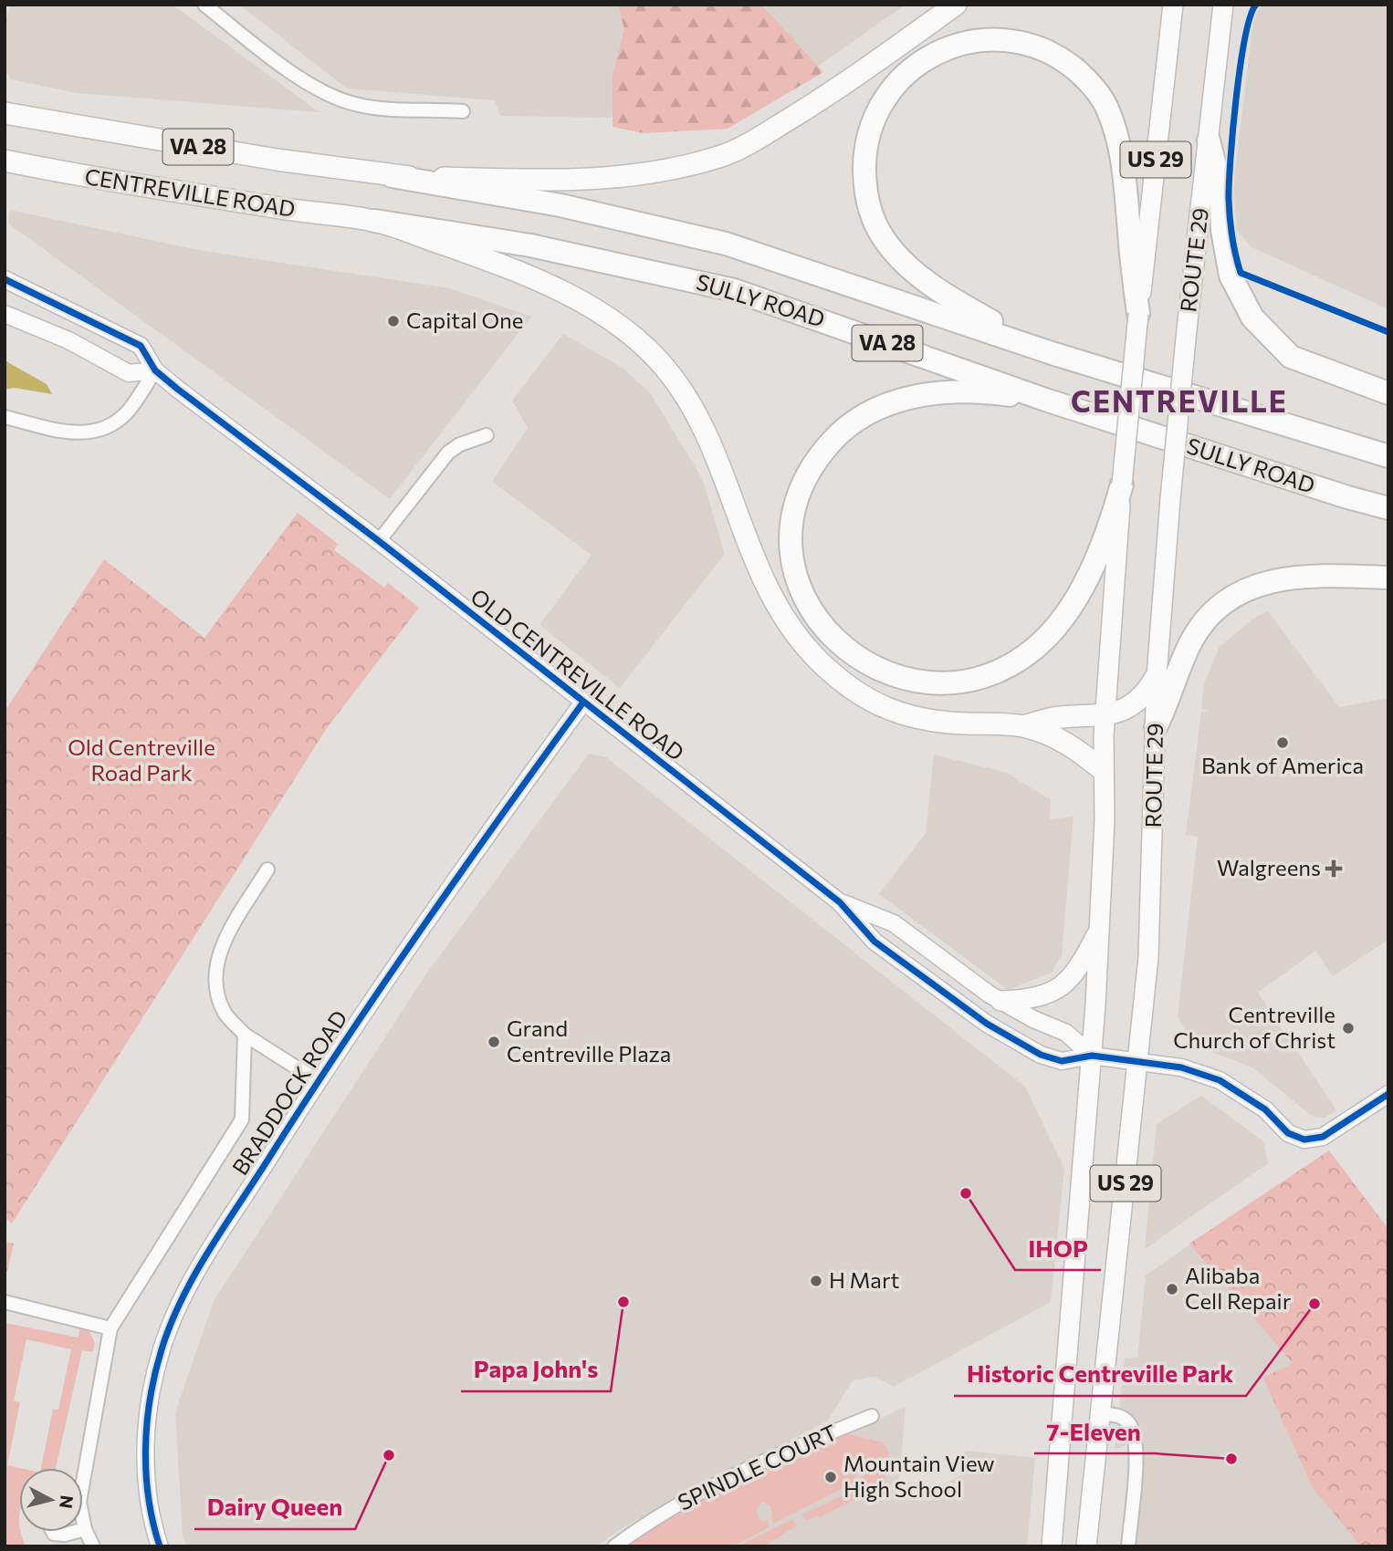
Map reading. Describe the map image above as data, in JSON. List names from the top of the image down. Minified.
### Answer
{"streets":{"highway":["VA 28","CENTREVILLE ROAD","SULLY ROAD"],"main road":["US 29","ROUTE 29"],"street":["OLD CENTREVILLE ROAD","BRADDOCK ROAD","SPINDLE COURT"]},"crossings":[["VA 28","SULLY ROAD"],["US 29","OLD CENTREVILLE ROAD"],["CENTREVILLE ROAD","SULLY ROAD"],["ROUTE 29","OLD CENTREVILLE ROAD"],["OLD CENTREVILLE ROAD","BRADDOCK ROAD"]],"districts":["CENTREVILLE"],"parks":["Old Centreville Road Park"],"places":{"other":["Capital One","Bank of America","Centreville Church of Christ","Grand Centreville Plaza","IHOP","H Mart","Alibaba Cell Repair","Papa John's","Historic Centreville Park","Dairy Queen","7-Eleven","Mountain View High School"],"health":["Walgreens"]},"north":"right"}
